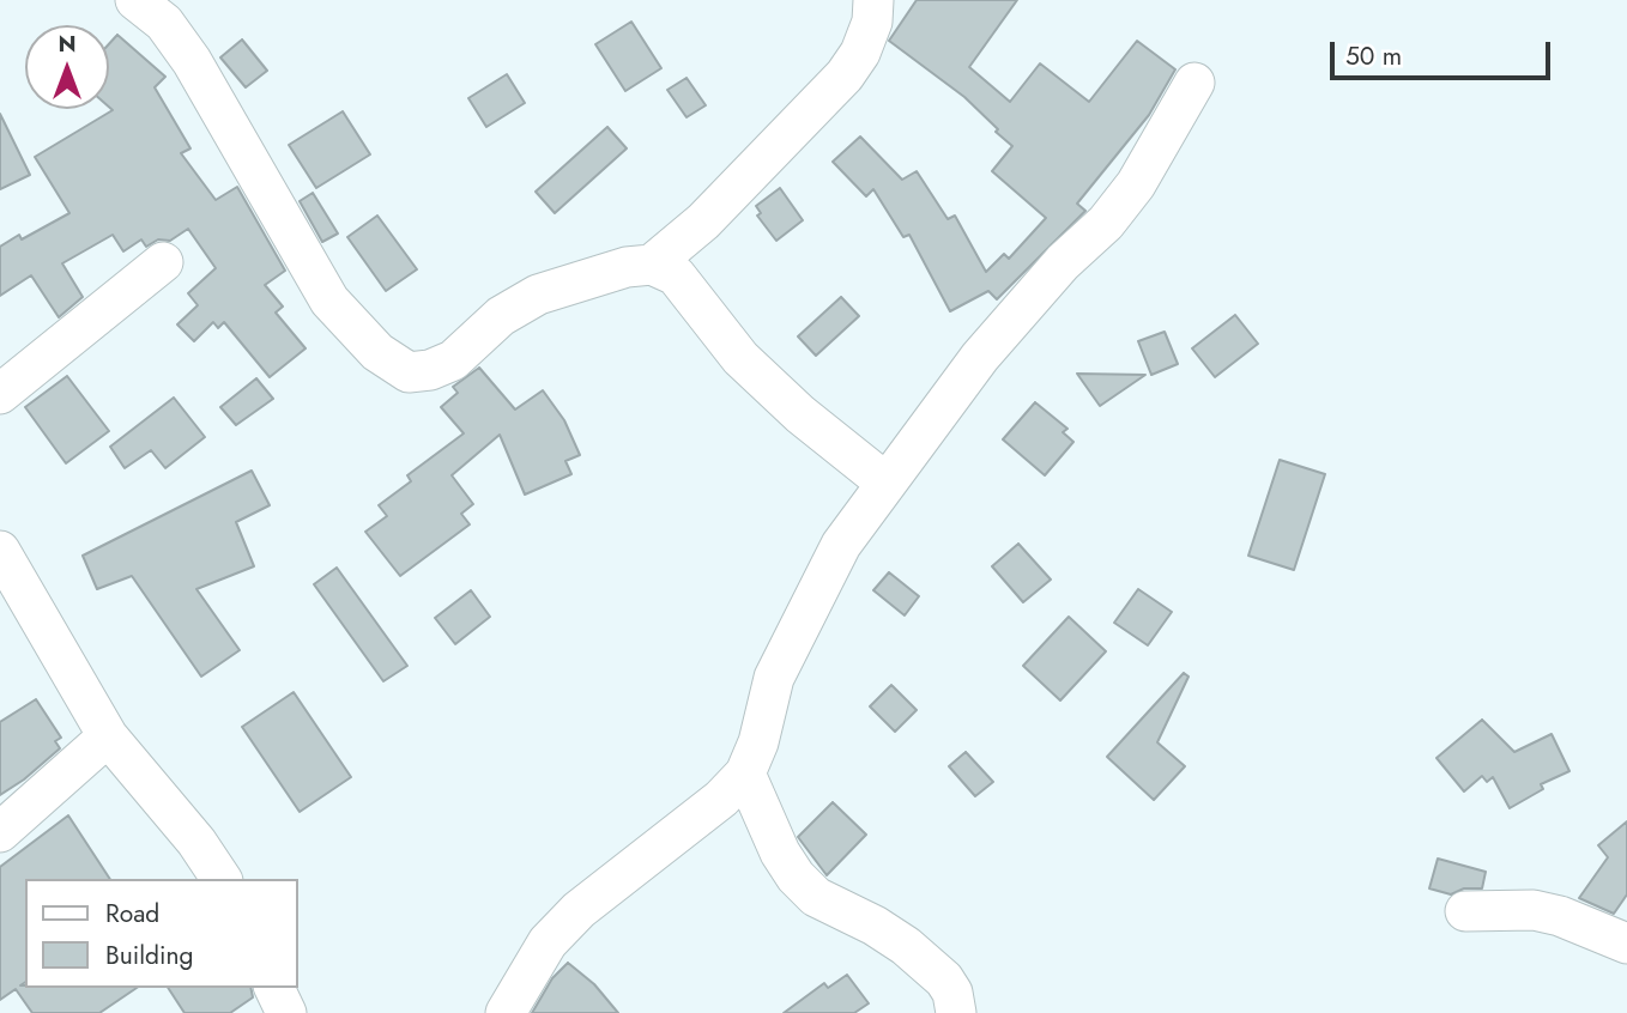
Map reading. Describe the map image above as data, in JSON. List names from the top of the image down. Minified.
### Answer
{"legend":["Road","Building"],"scale_bar":"50 m","north":"top"}
